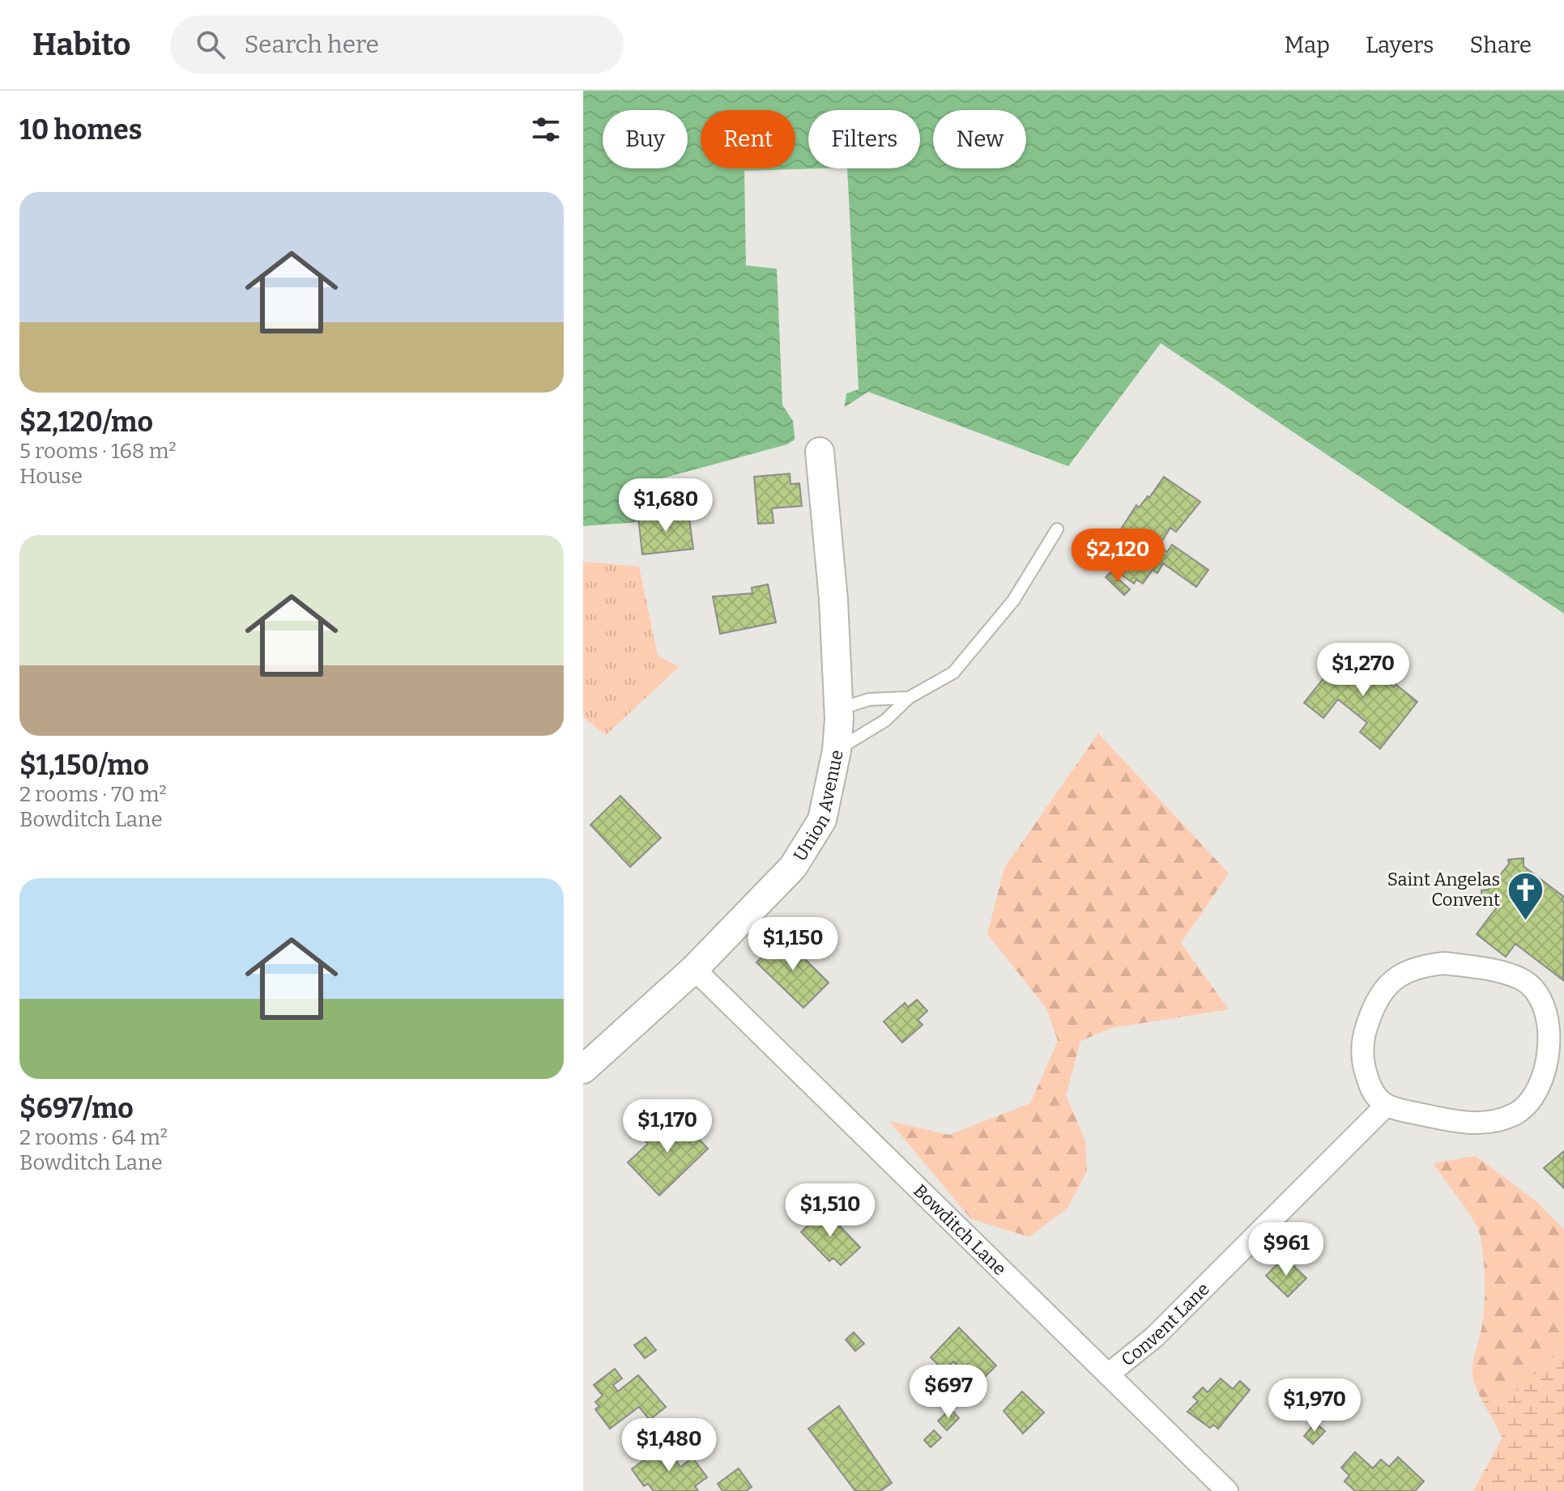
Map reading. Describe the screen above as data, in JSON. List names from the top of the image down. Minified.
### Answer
{"streets":{"street":["Union Avenue","Bowditch Lane","Convent Lane"]},"crossings":[["Union Avenue","Bowditch Lane"],["Bowditch Lane","Convent Lane"]],"places":{"church":["Saint Angelas Convent"]},"page":{"header":"Habito","search":"Search here","nav":["Map","Layers","Share"],"heading":"10 homes","chip":["Buy","Rent","Filters","New"],"list":[{"name":"$2,120/mo","note":"5 rooms · 168 m² · House"},{"name":"$1,150/mo","note":"2 rooms · 70 m² · Bowditch Lane"},{"name":"$697/mo","note":"2 rooms · 64 m² · Bowditch Lane"}],"price":["$1,680","$2,120","$1,270","$1,150","$1,170","$1,510","$961","$697","$1,970","$1,480"]}}
